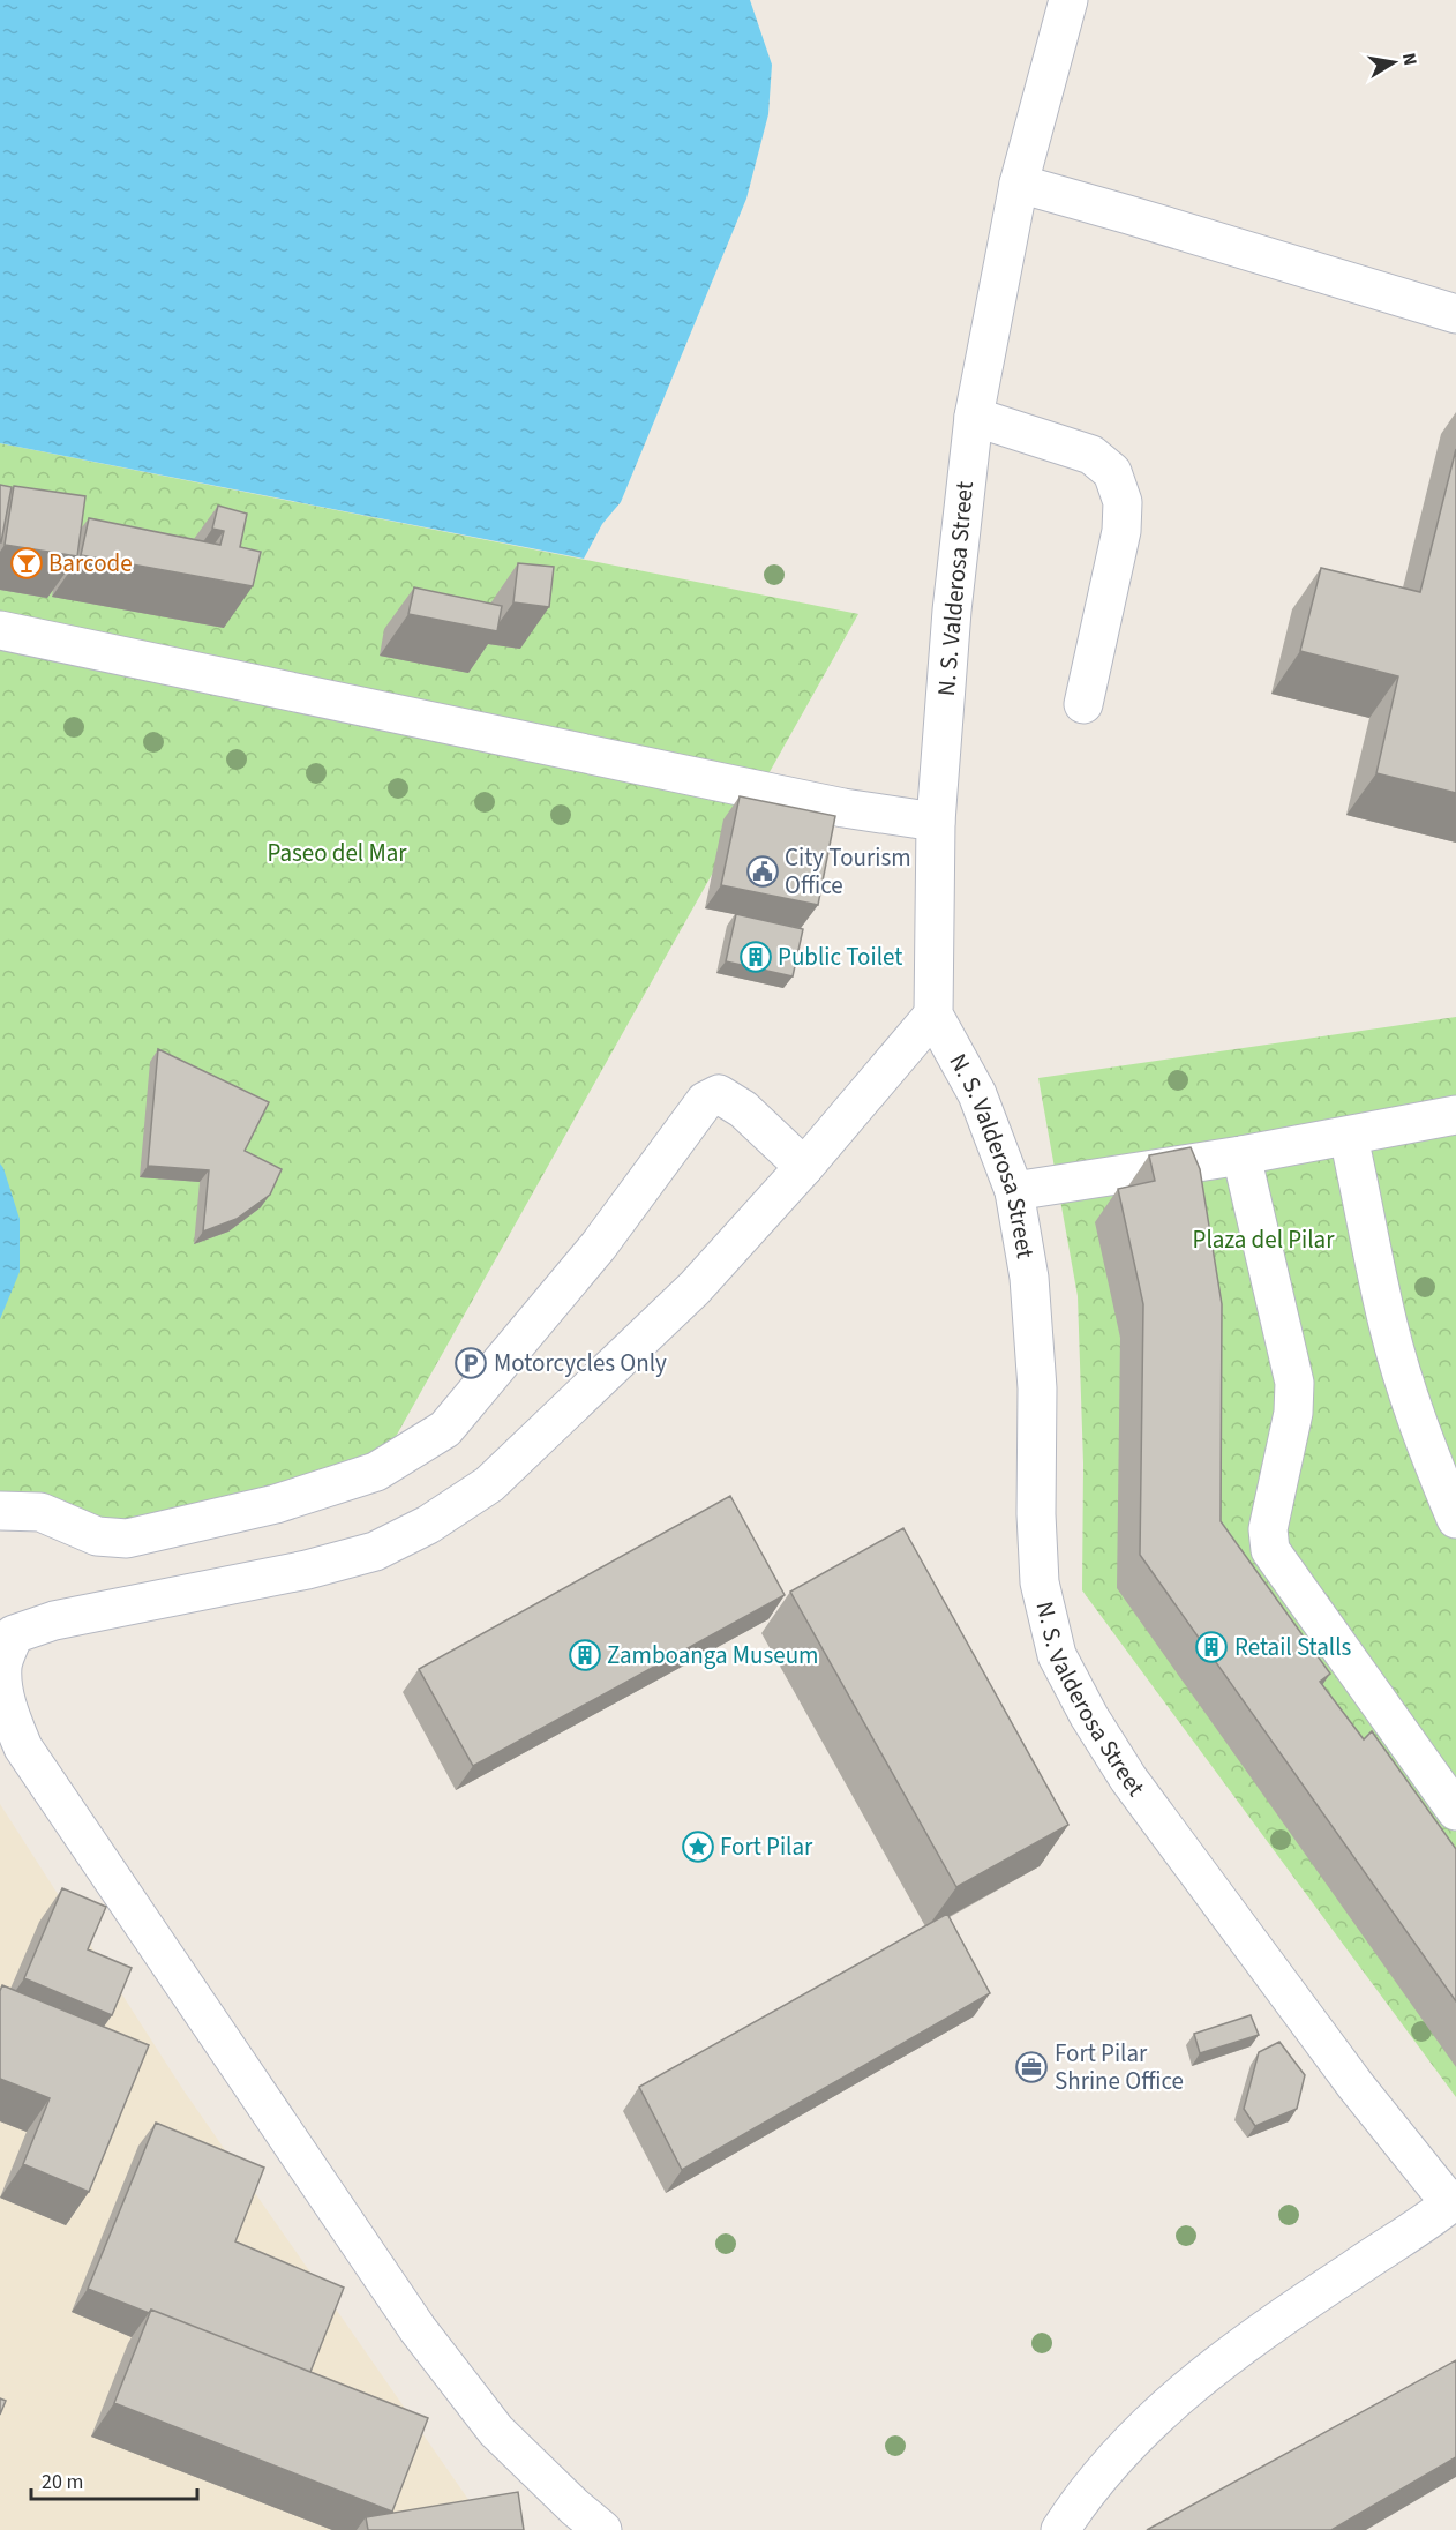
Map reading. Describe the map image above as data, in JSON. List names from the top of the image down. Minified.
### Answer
{"streets":{"street":["N. S. Valderosa Street"]},"parks":["Paseo del Mar","Plaza del Pilar"],"places":{"bar":["Barcode"],"public building":["City Tourism Office"],"building":["Public Toilet","Retail Stalls","Zamboanga Museum"],"parking":["Motorcycles Only"],"place":["Fort Pilar"],"office":["Fort Pilar Shrine Office"]},"scale_bar":"20 m","north":"right"}
